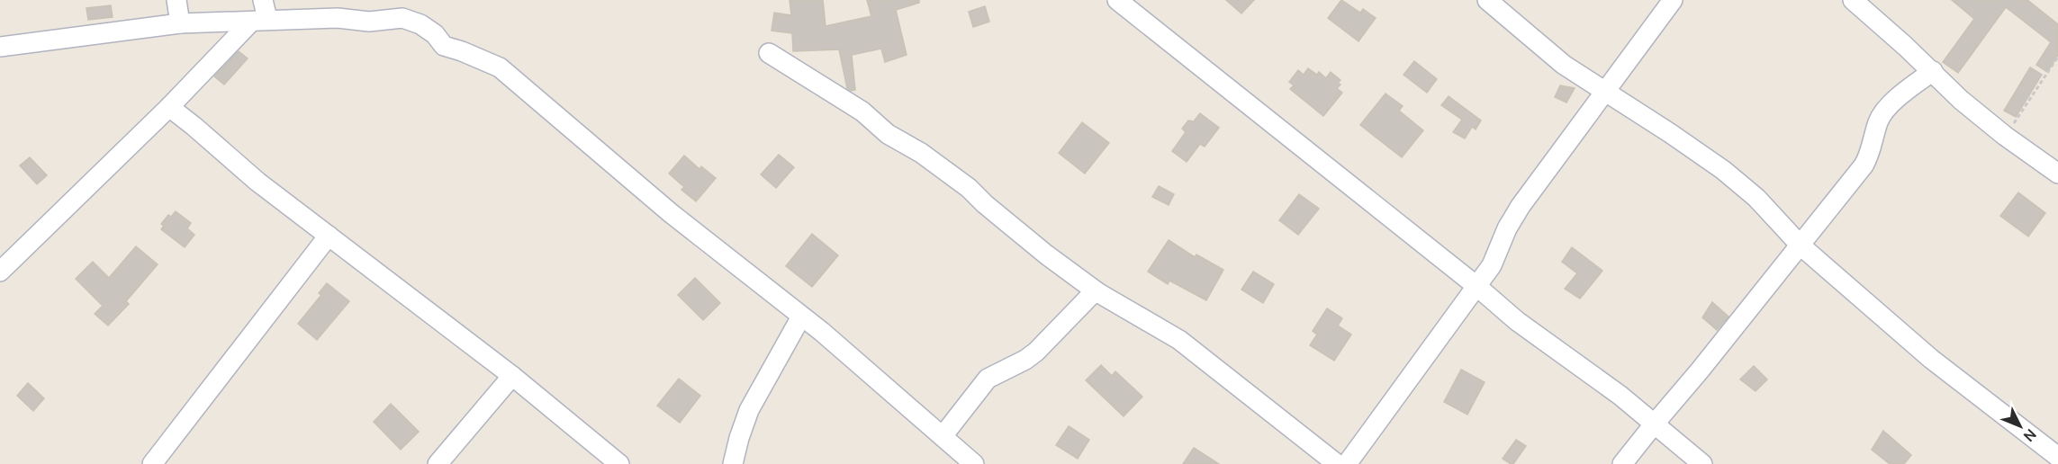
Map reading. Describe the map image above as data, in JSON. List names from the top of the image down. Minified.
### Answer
{"north":"bottom right"}
